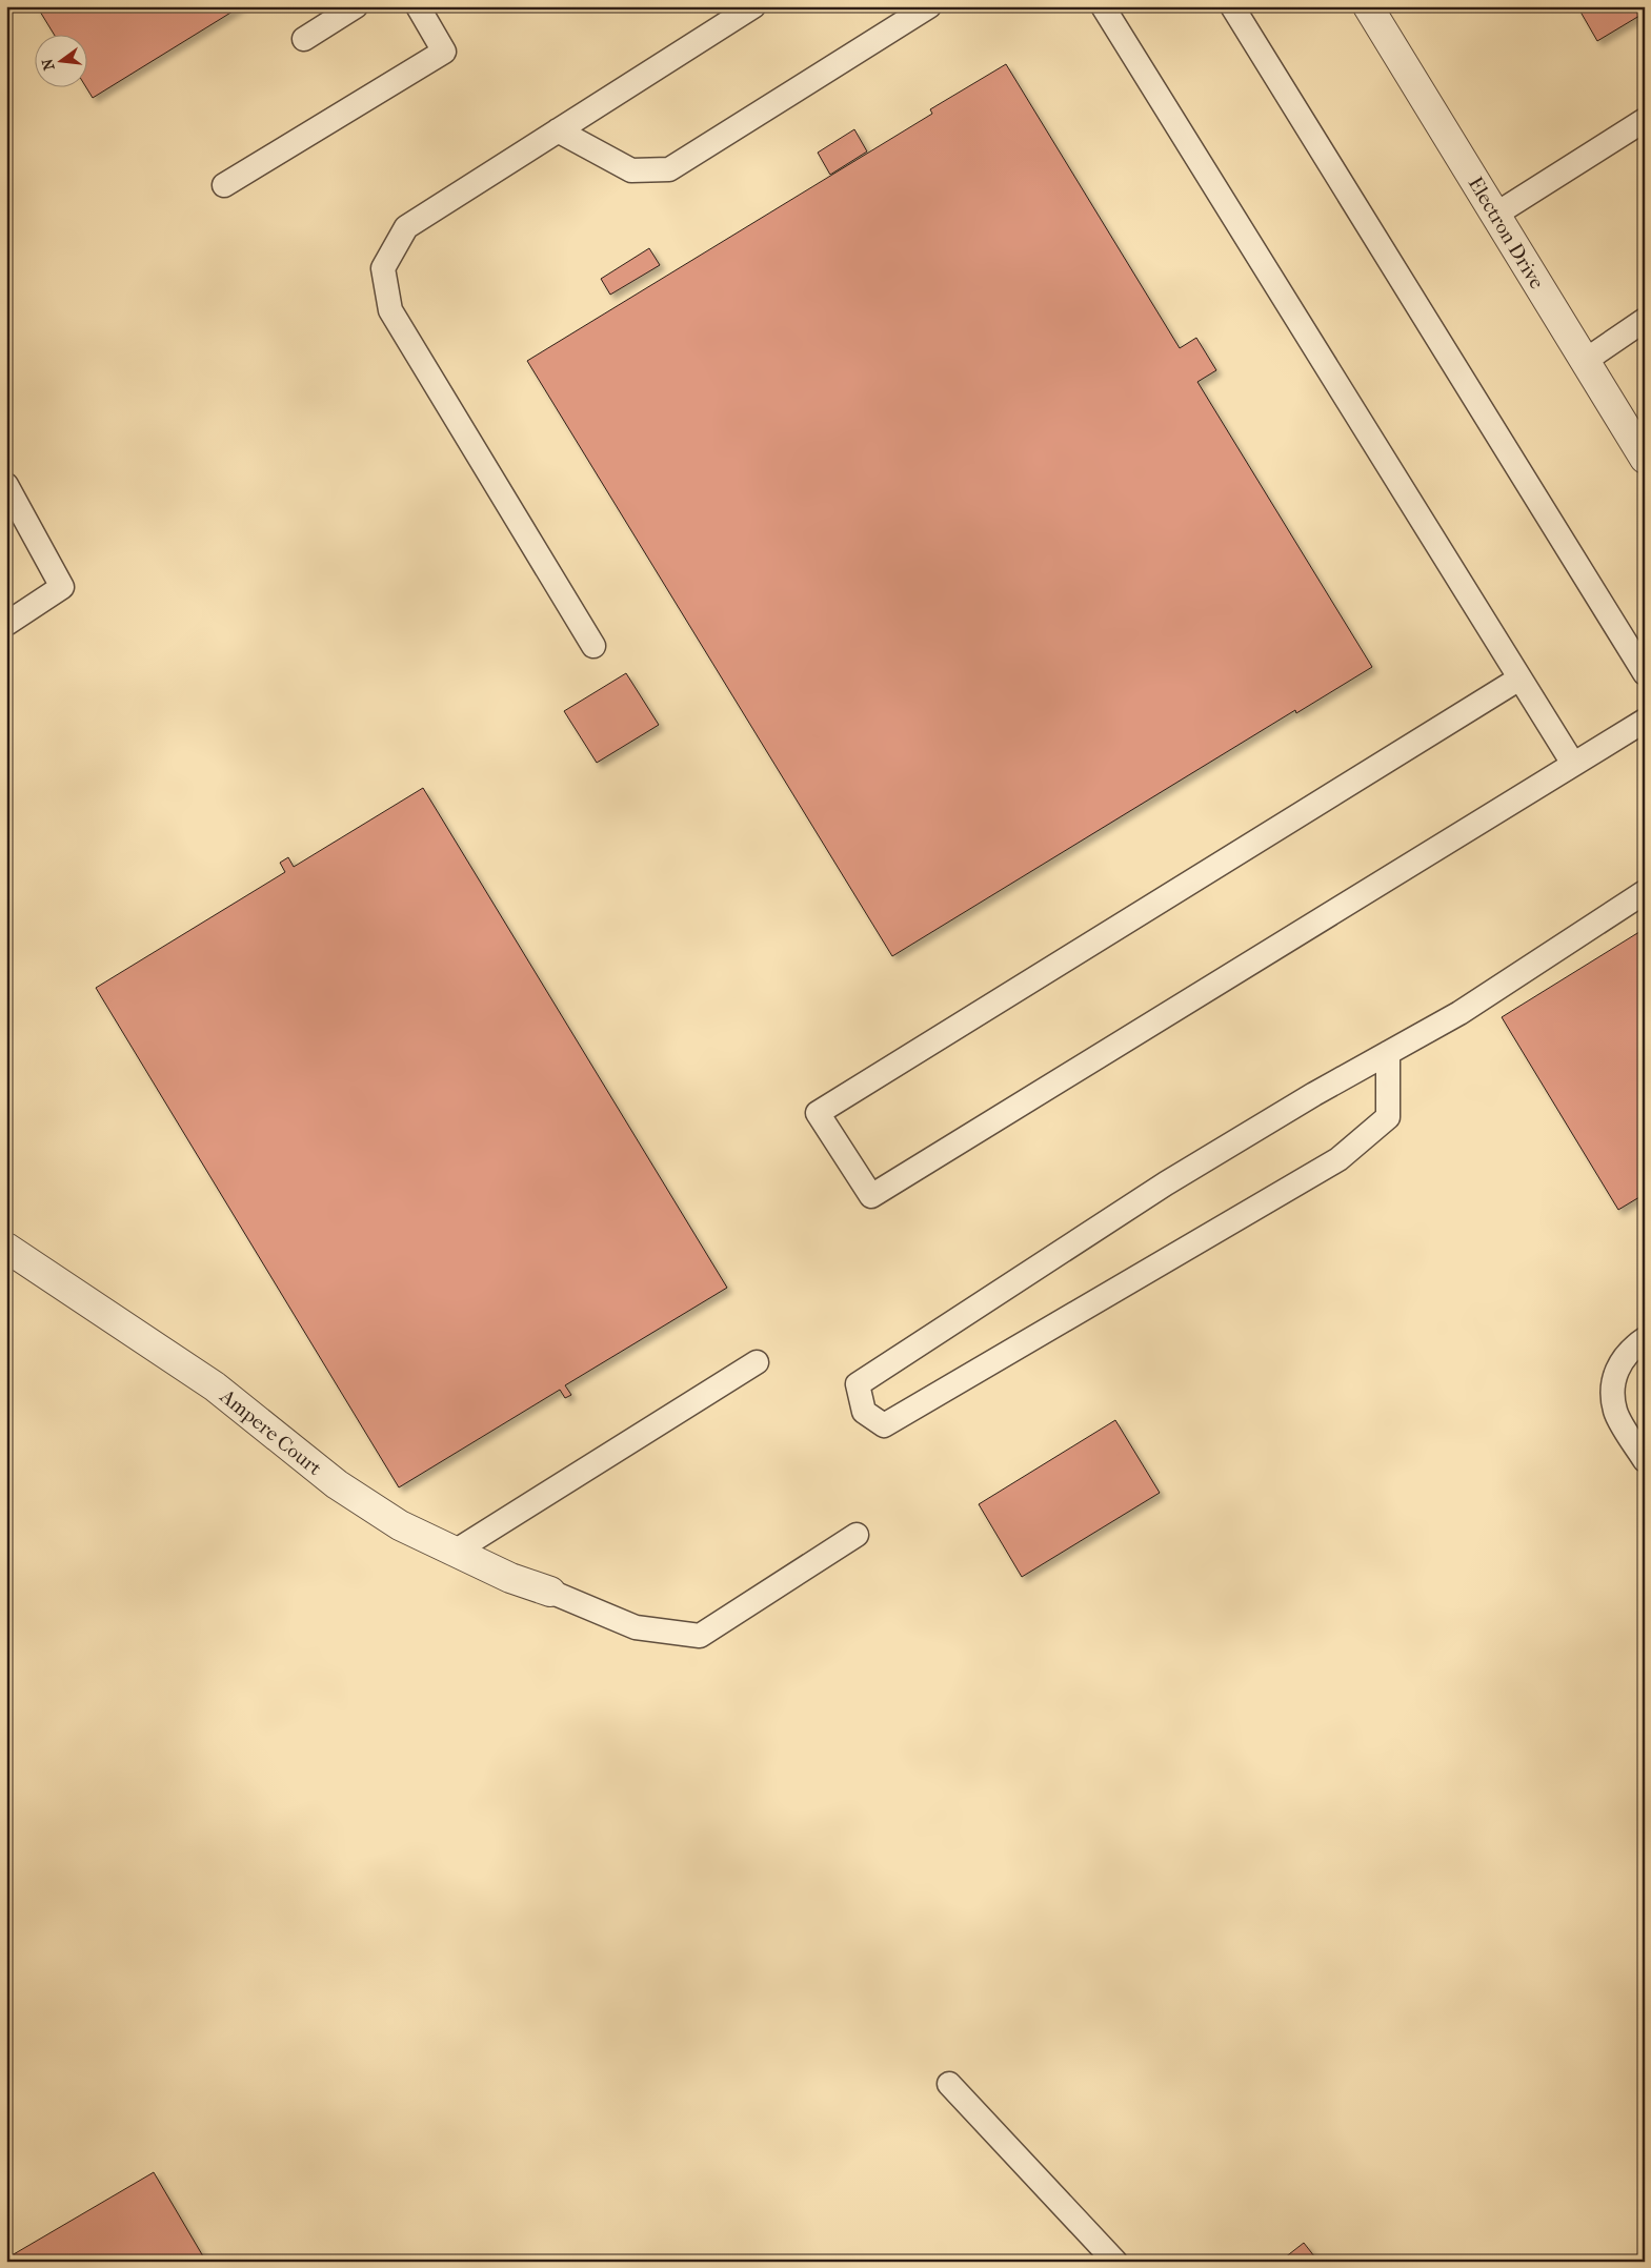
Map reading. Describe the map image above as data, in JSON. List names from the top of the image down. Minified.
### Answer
{"streets":{"street":["Electron Drive","Ampere Court"]},"north":"left"}
